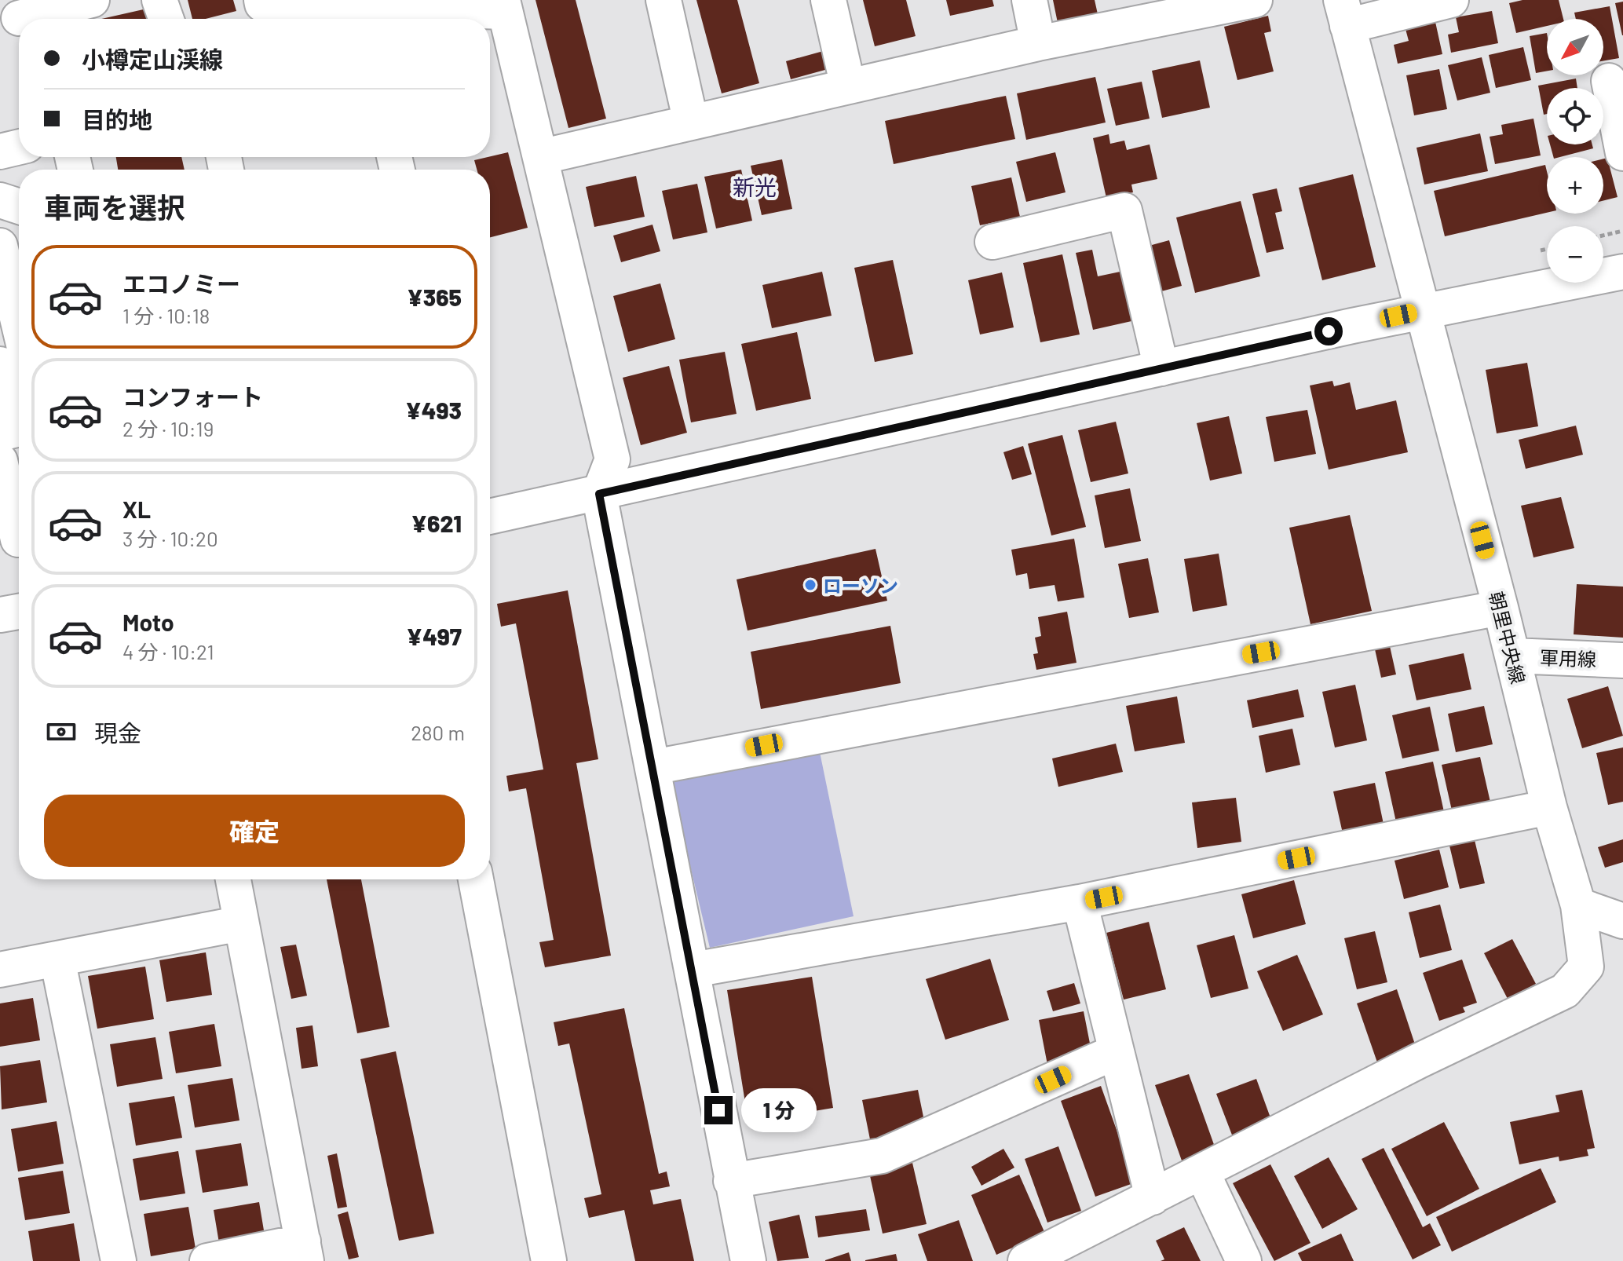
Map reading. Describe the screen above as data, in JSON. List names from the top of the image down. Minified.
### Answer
{"streets":{"street":["朝里中央線","軍用線"]},"crossings":[["朝里中央線","軍用線"]],"districts":["新光"],"places":["ローソン"],"north":"bottom left","page":{"map_buttons":["+","−"],"banner":["小樽定山渓線","目的地"],"heading":"車両を選択","list":[{"name":"エコノミー","note":"1 分 · 10:18","value":"¥365"},{"name":"コンフォート","note":"2 分 · 10:19","value":"¥493"},{"name":"XL","note":"3 分 · 10:20","value":"¥621"},{"name":"Moto","note":"4 分 · 10:21","value":"¥497"}],"pay":["現金","280 m"],"buttons":"確定","bubble":"1 分"}}
